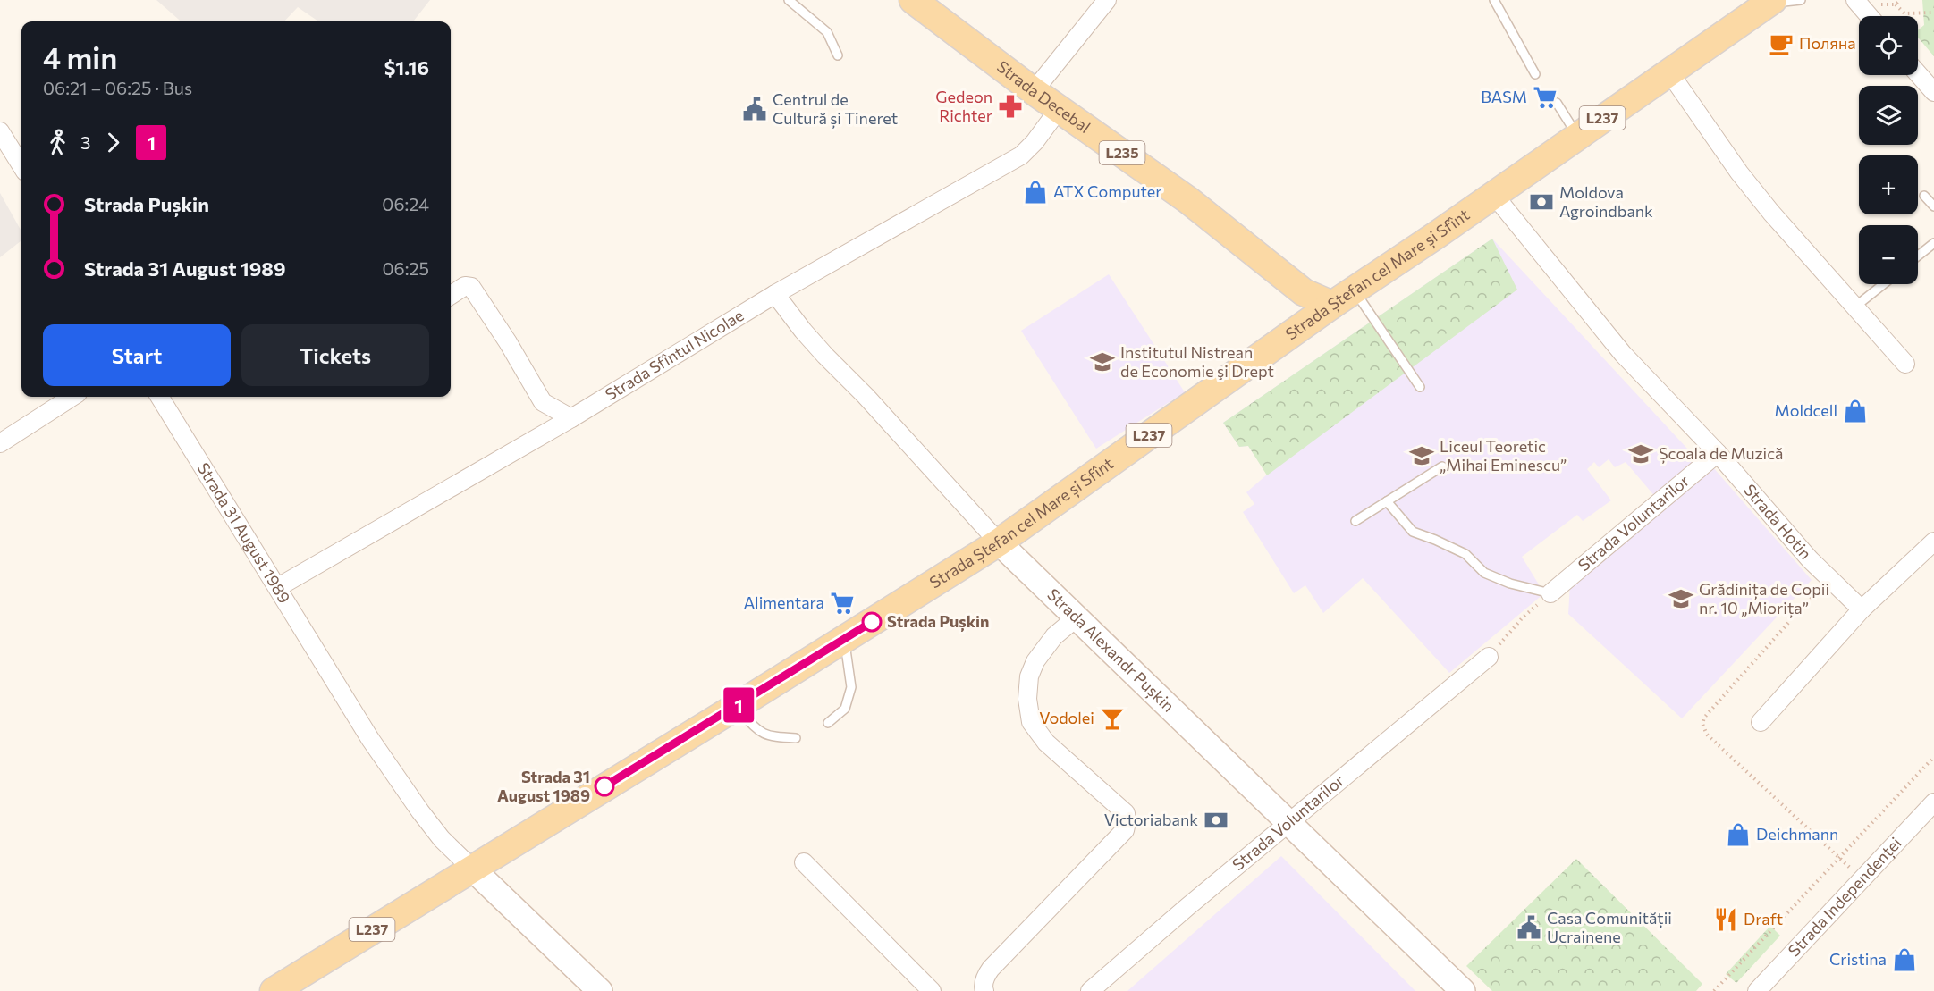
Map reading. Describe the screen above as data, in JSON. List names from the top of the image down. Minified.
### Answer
{"streets":{"main road":["Strada Decebal","L237","L235","Strada Ștefan cel Mare și Sfînt"],"street":["Strada Sfîntul Nicolae","Strada Hotin","Strada Voluntarilor","Strada 31 August 1989","Strada Alexandr Pușkin","Strada Independenței"]},"crossings":[["Strada Decebal","Strada Ștefan cel Mare și Sfînt"],["Strada Decebal","Strada Sfîntul Nicolae"],["Strada Ștefan cel Mare și Sfînt","Strada Hotin"],["Strada Ștefan cel Mare și Sfînt","Strada 31 August 1989"],["Strada Ștefan cel Mare și Sfînt","Strada Alexandr Pușkin"],["Strada Sfîntul Nicolae","Strada 31 August 1989"],["Strada Sfîntul Nicolae","Strada Alexandr Pușkin"],["Strada Hotin","Strada Voluntarilor"],["Strada Voluntarilor","Strada Alexandr Pușkin"]],"places":{"cafe":["Поляна"],"supermarket":["BASM","Alimentara"],"pharmacy":["Gedeon Richter"],"public building":["Centrul de Cultură și Tineret","Casa Comunității Ucrainene"],"shop":["ATX Computer","Moldcell","Deichmann","Cristina"],"bank":["Moldova Agroindbank","Victoriabank"],"school or university":["Institutul Nistrean de Economie şi Drept","Școala de Muzică","Liceul Teoretic „Mihai Eminescu”","Grădinița de Copii nr. 10 „Miorița”"],"other":["Strada Pușkin","Strada 31 August 1989"],"bar":["Vodolei"],"restaurant":["Draft"]},"lines":["bus line 1"],"page":{"on_map":"1","map_buttons":["+","−"],"heading":["4 min","06:21 – 06:25 · Bus","$1.16"],"legs":["3","1"],"list":[{"name":"Strada Pușkin","value":"06:24"},{"name":"Strada 31 August 1989","value":"06:25"}],"buttons":["Start","Tickets"]}}
